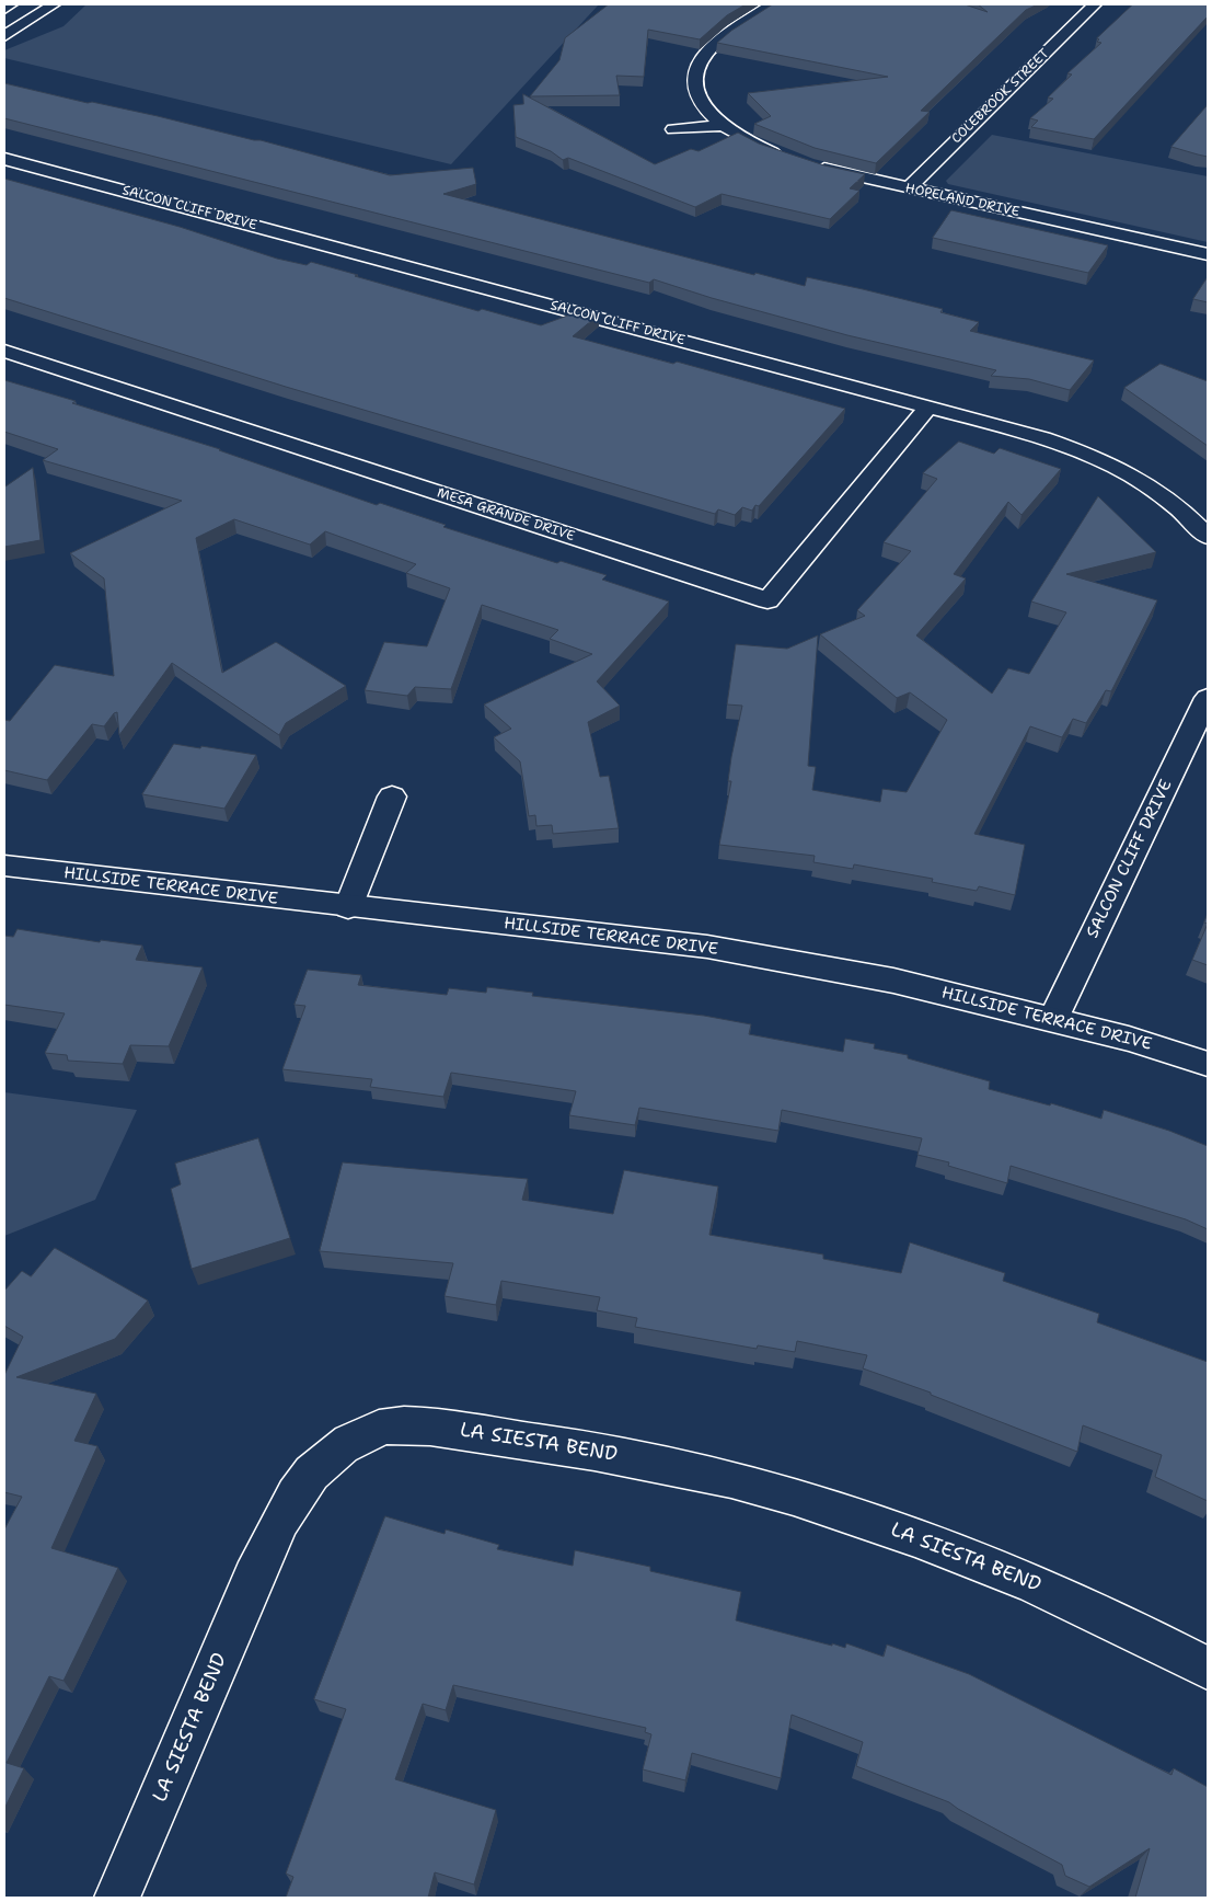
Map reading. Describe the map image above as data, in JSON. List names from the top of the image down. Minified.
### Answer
{"streets":{"street":["COLEBROOK STREET","HOPELAND DRIVE","SALCON CLIFF DRIVE","MESA GRANDE DRIVE","HILLSIDE TERRACE DRIVE","LA SIESTA BEND"]},"crossings":[["COLEBROOK STREET","HOPELAND DRIVE"],["SALCON CLIFF DRIVE","MESA GRANDE DRIVE"],["SALCON CLIFF DRIVE","HILLSIDE TERRACE DRIVE"]]}
